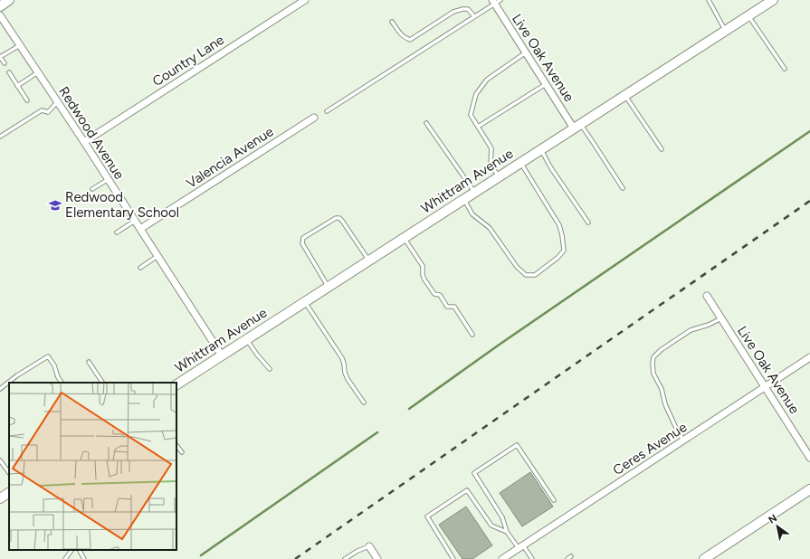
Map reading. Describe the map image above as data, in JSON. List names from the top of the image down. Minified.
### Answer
{"streets":{"street":["Live Oak Avenue","Country Lane","Redwood Avenue","Valencia Avenue","Whittram Avenue","Ceres Avenue"]},"crossings":[["Live Oak Avenue","Whittram Avenue"],["Live Oak Avenue","Ceres Avenue"],["Country Lane","Redwood Avenue"],["Redwood Avenue","Valencia Avenue"],["Redwood Avenue","Whittram Avenue"]],"places":{"school or university":["Redwood Elementary School"]},"north":"top left"}
